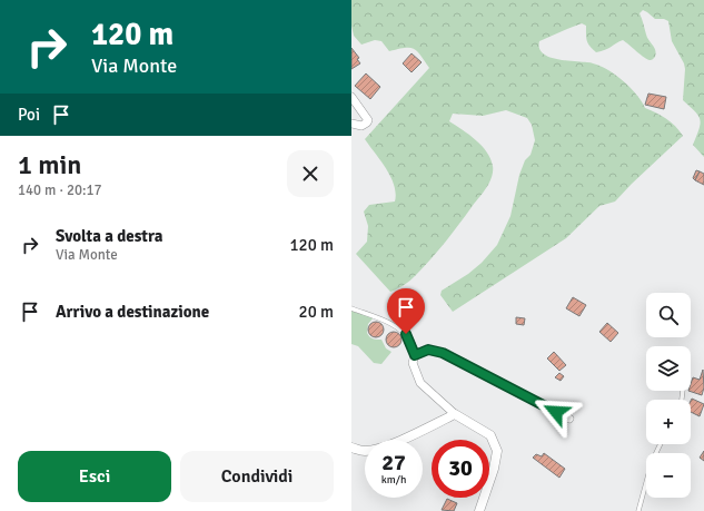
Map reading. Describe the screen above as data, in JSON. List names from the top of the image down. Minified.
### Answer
{"page":{"turn":["120 m","Via Monte"],"then":"Poi","heading":["1 min","140 m · 20:17"],"list":[{"name":"Svolta a destra","note":"Via Monte","value":"120 m"},{"name":"Arrivo a destinazione","value":"20 m"}],"map_buttons":["+","−"],"speed":"27 km/h","limit":"30","buttons":["Esci","Condividi"]}}
